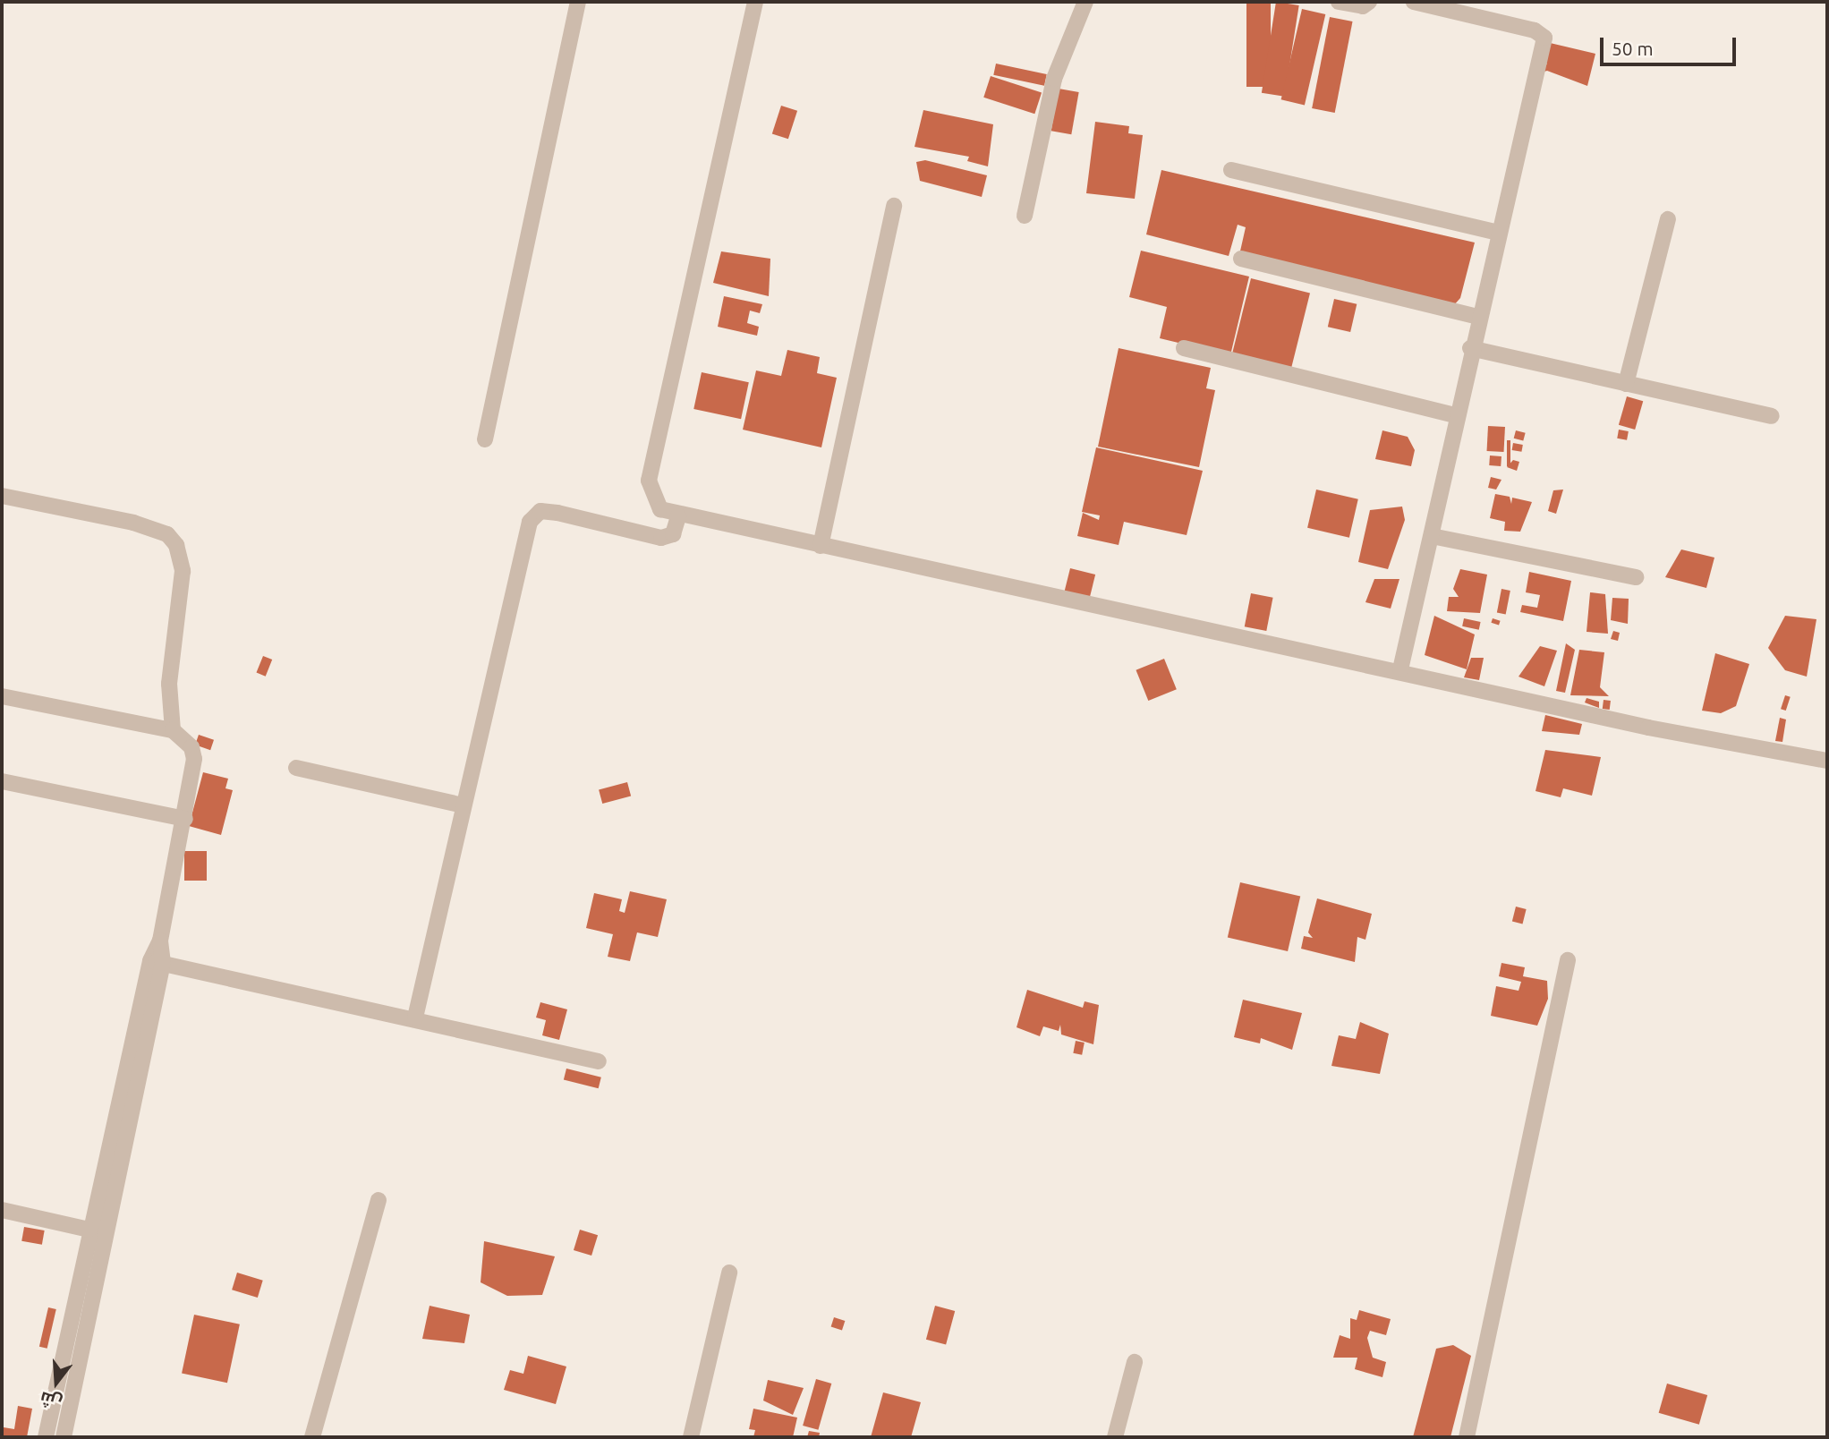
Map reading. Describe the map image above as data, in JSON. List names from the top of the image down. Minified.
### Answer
{"scale_bar":"50 m","north":"bottom"}
